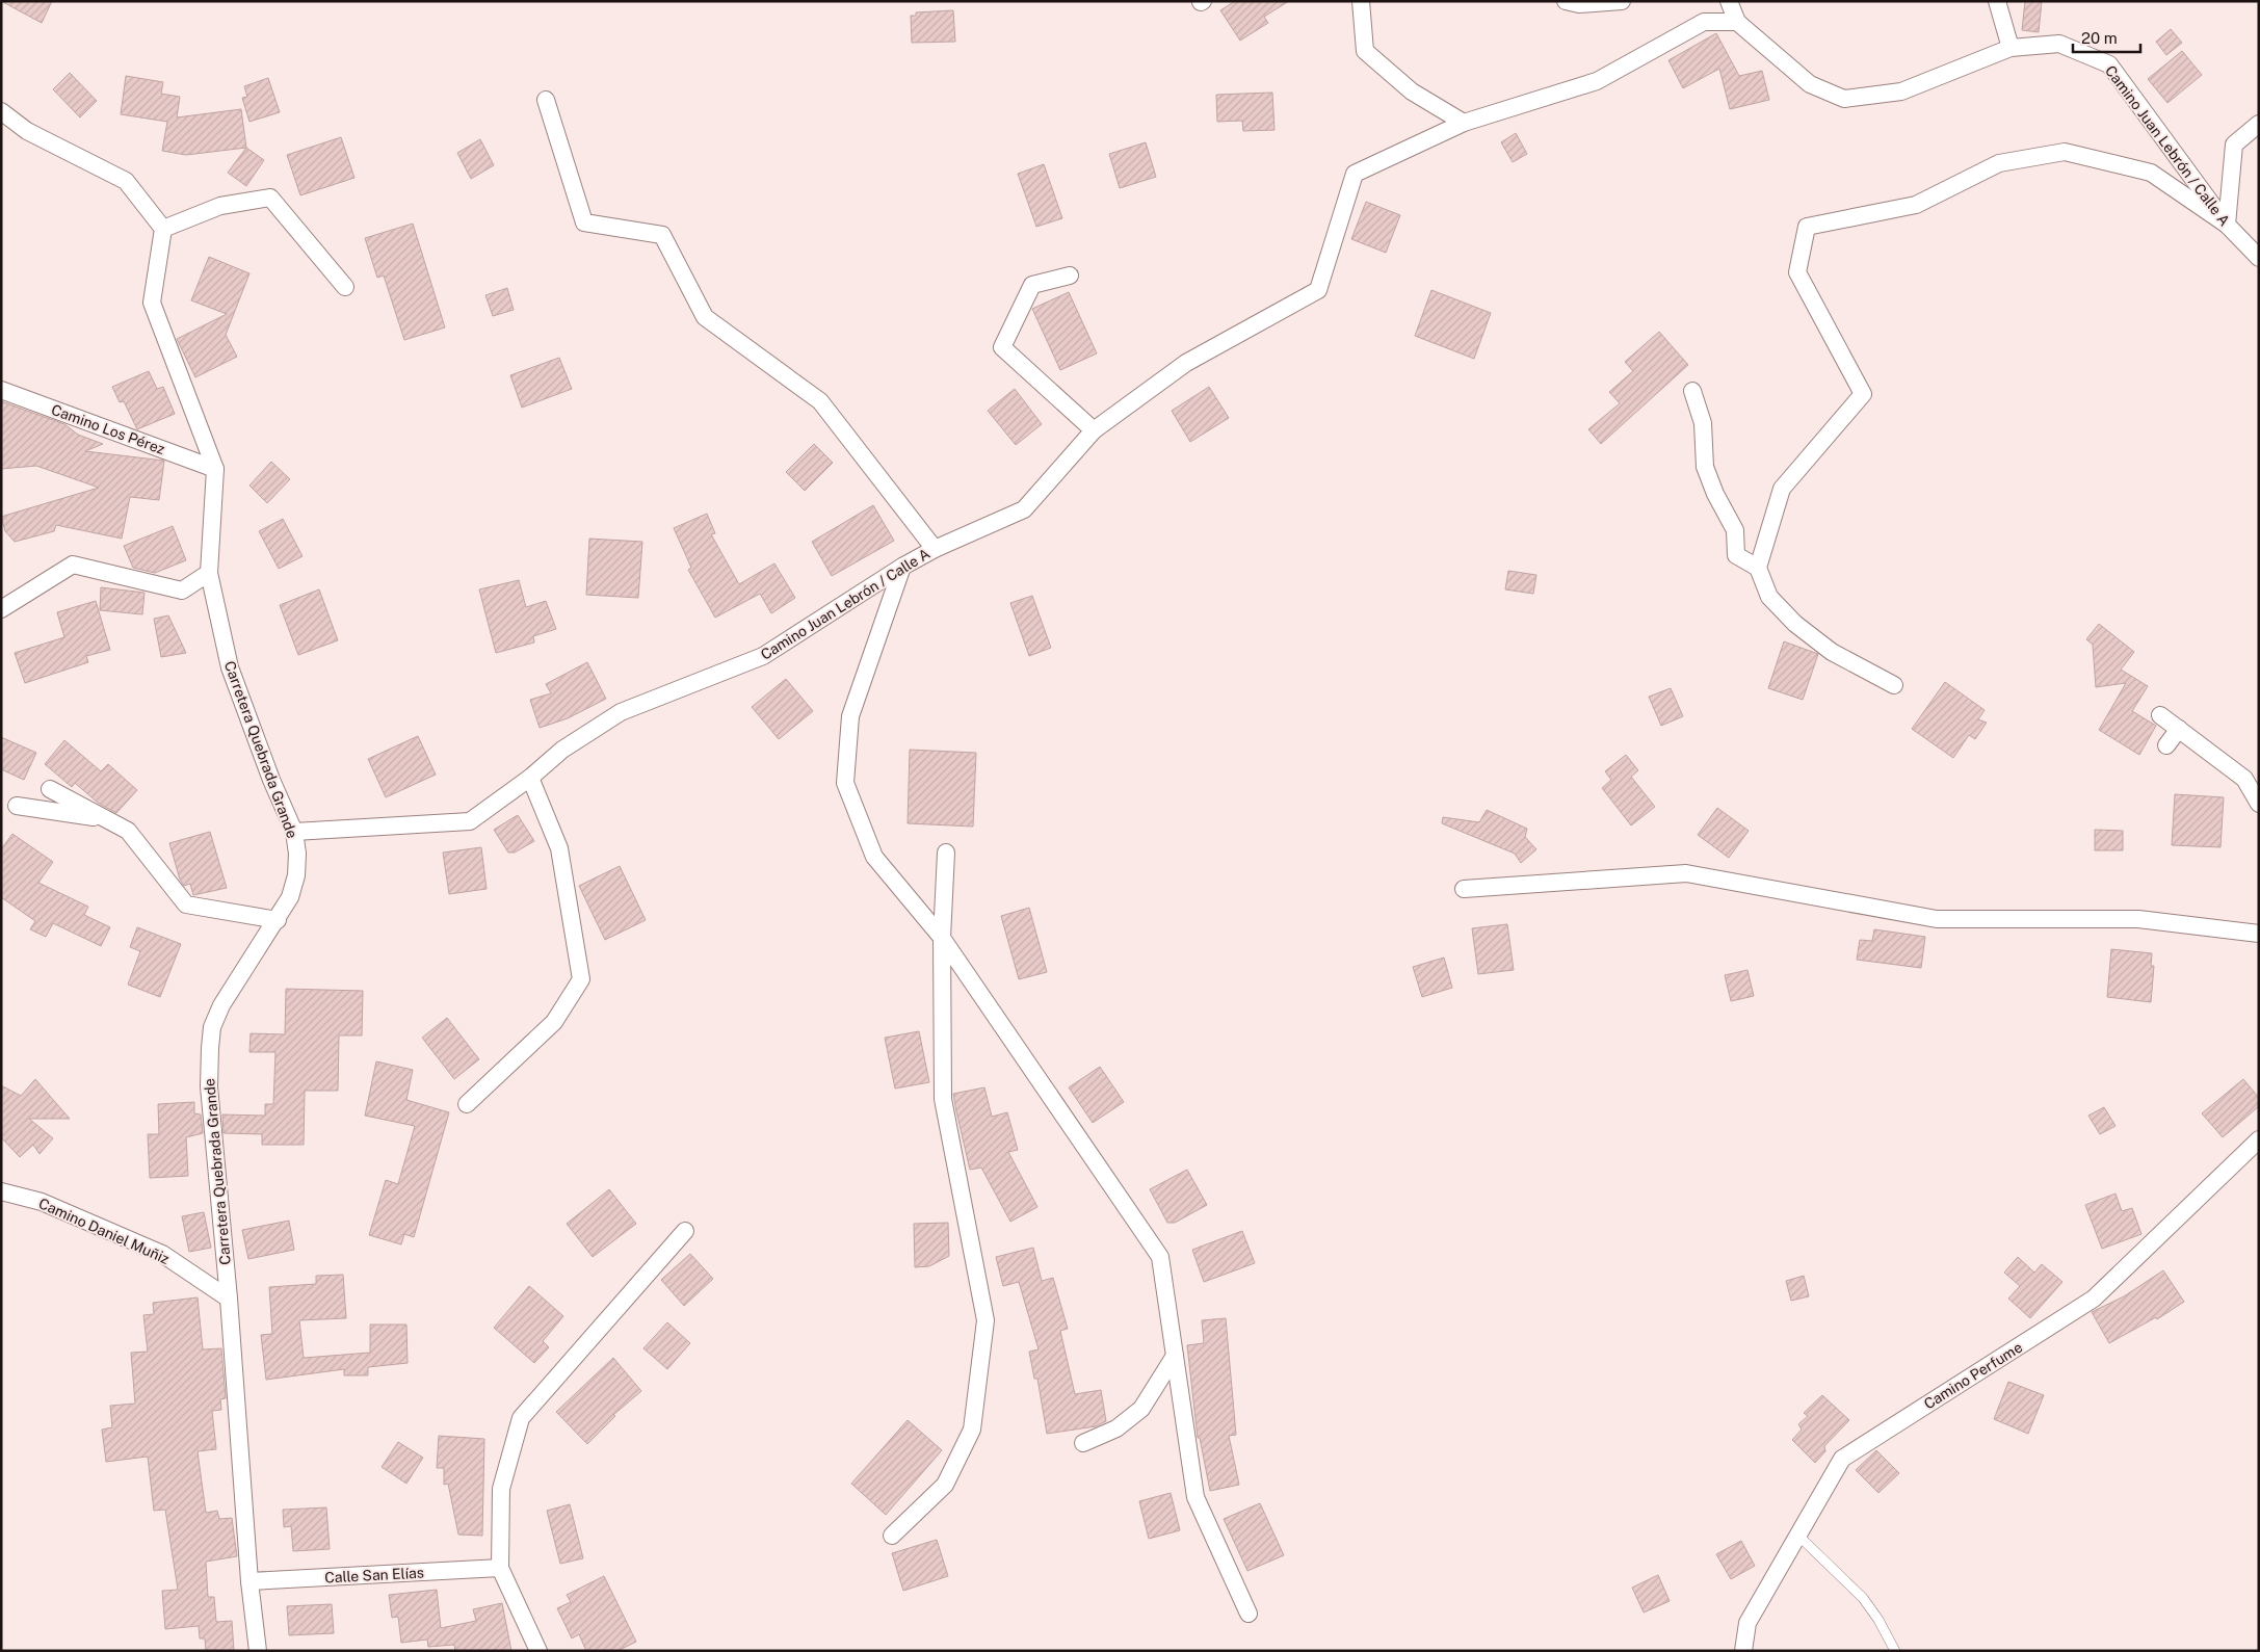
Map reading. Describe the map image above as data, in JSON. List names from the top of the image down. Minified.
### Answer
{"streets":{"street":["Camino Juan Lebrón / Calle A","Camino Los Pérez","Carretera Quebrada Grande","Camino Daniel Muñiz","Camino Perfume","Calle San Elías"]},"crossings":[["Camino Juan Lebrón / Calle A","Carretera Quebrada Grande"],["Camino Los Pérez","Carretera Quebrada Grande"],["Carretera Quebrada Grande","Camino Daniel Muñiz"],["Carretera Quebrada Grande","Calle San Elías"]],"scale_bar":"20 m"}
